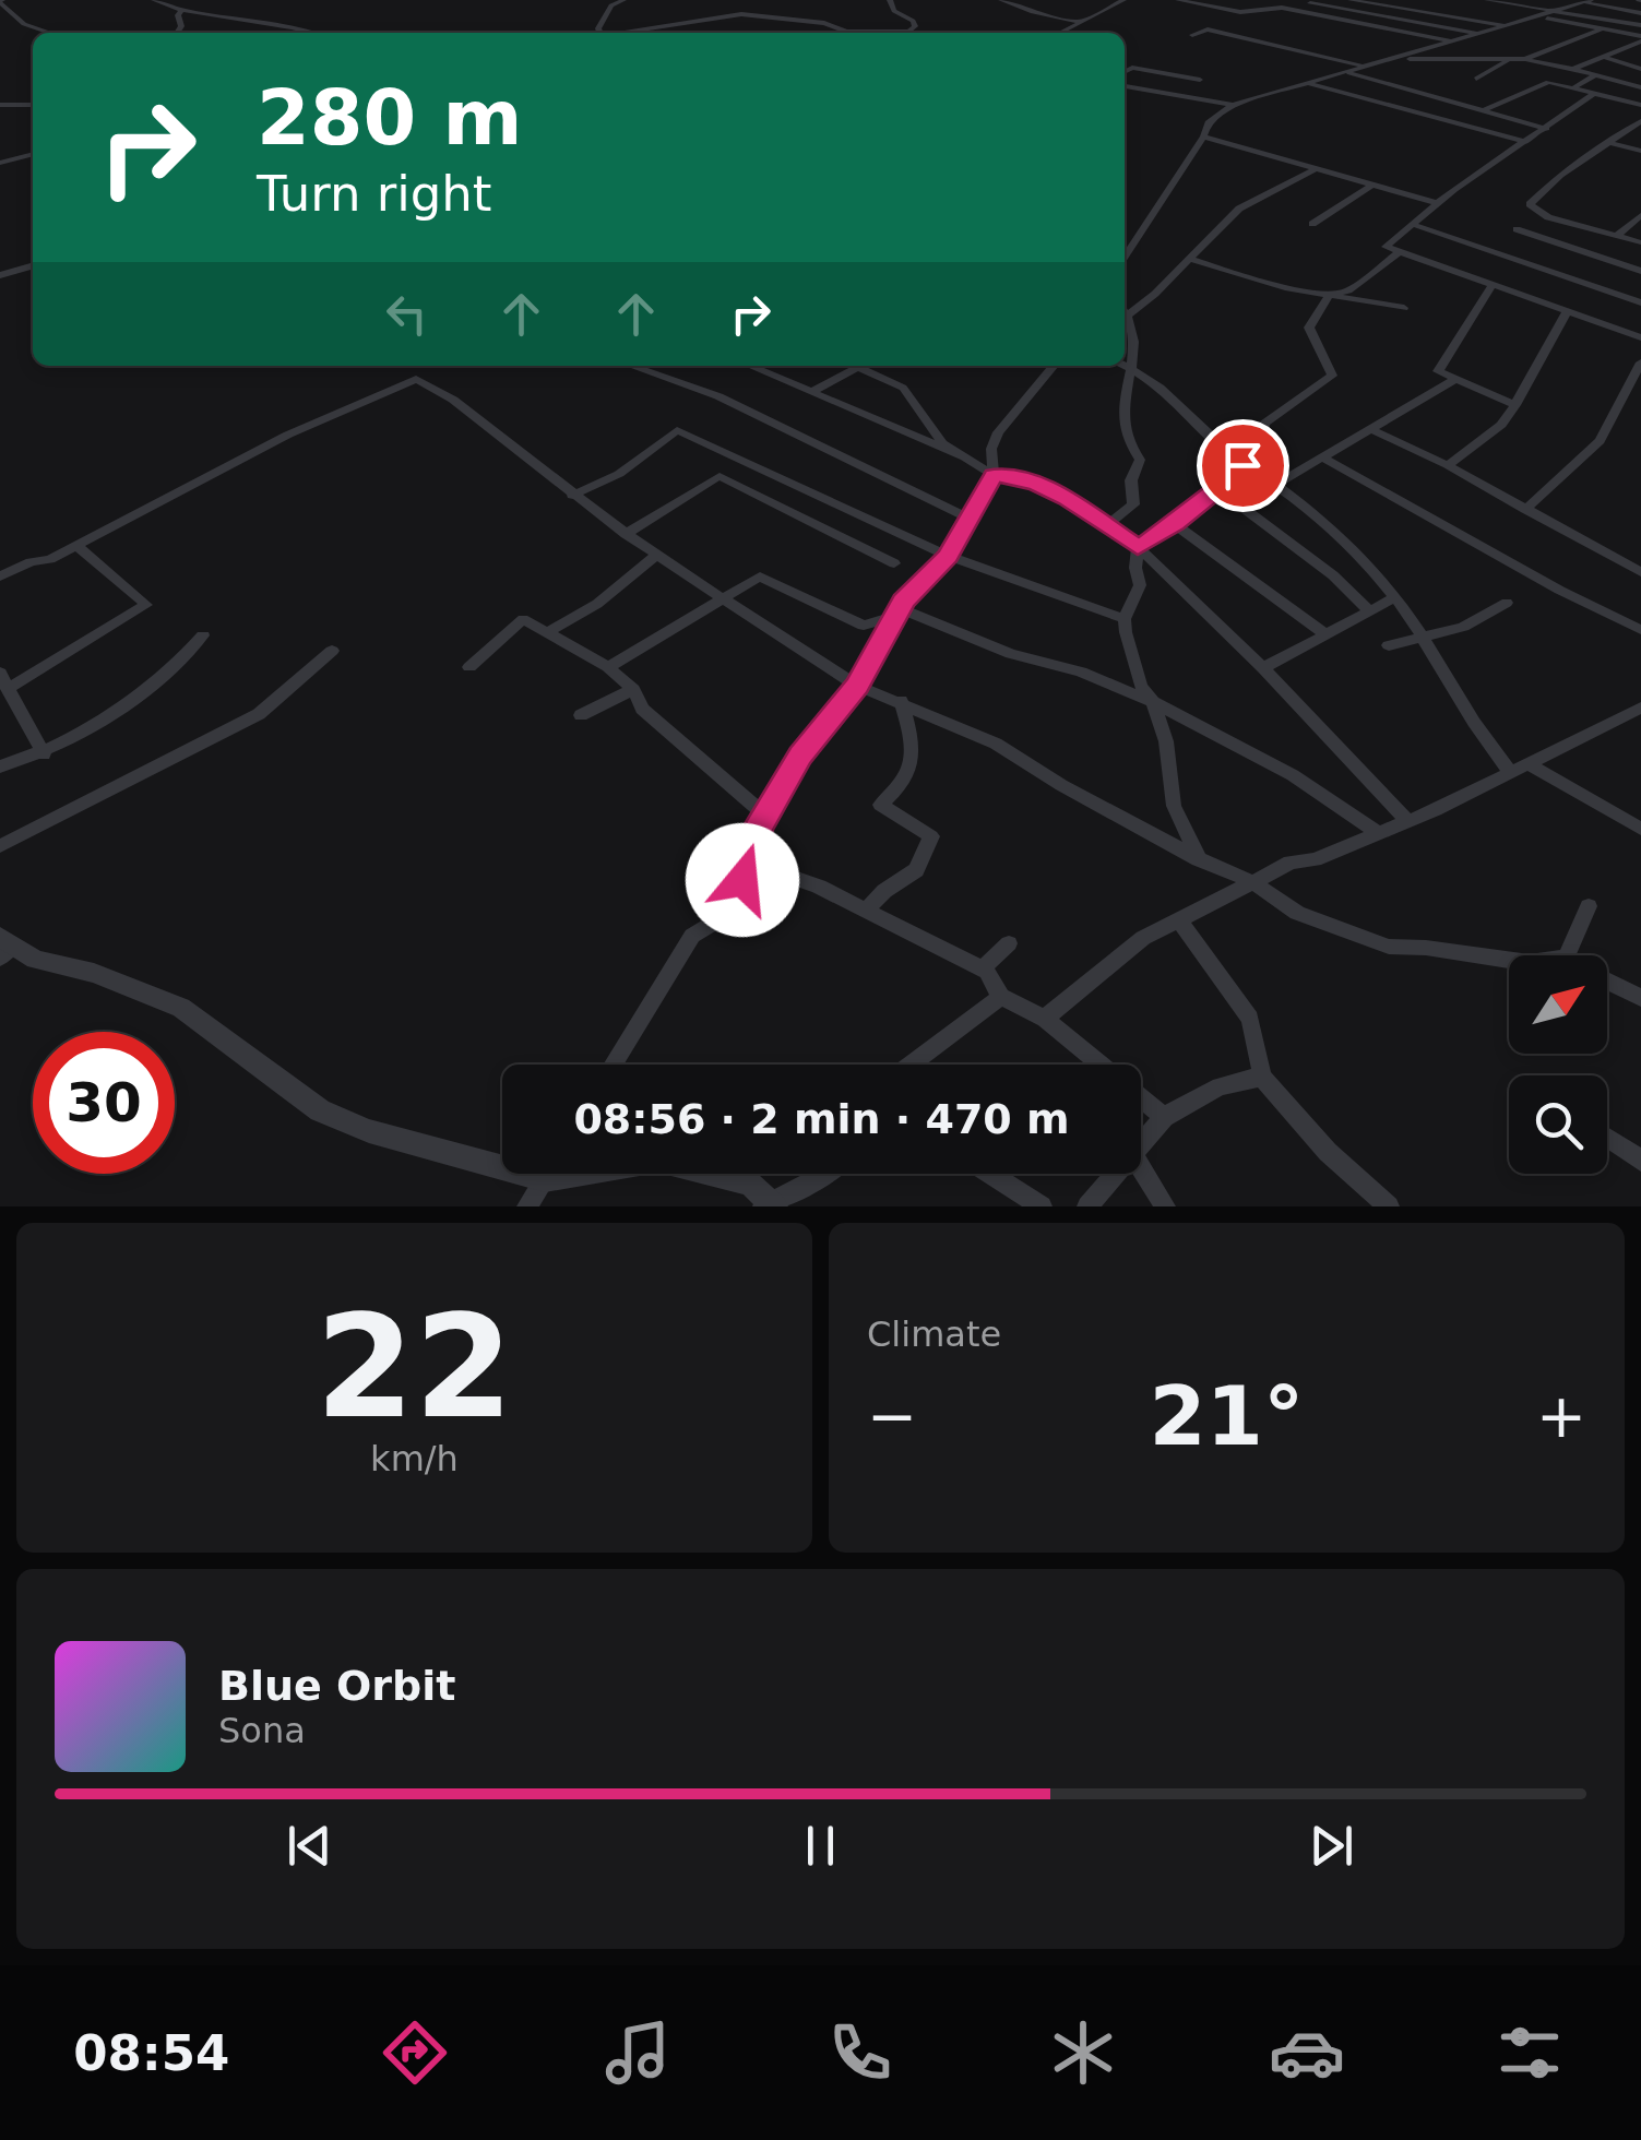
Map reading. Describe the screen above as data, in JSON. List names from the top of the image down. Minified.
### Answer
{"north":"top right","page":{"turn":["280 m","Turn right"],"limit":"30","trip":"08:56 · 2 min · 470 m","tile":[["22","km/h"],"Climate"],"heat":["−","21°","+"],"song":["Blue Orbit","Sona"],"tabs":"08:54"}}
